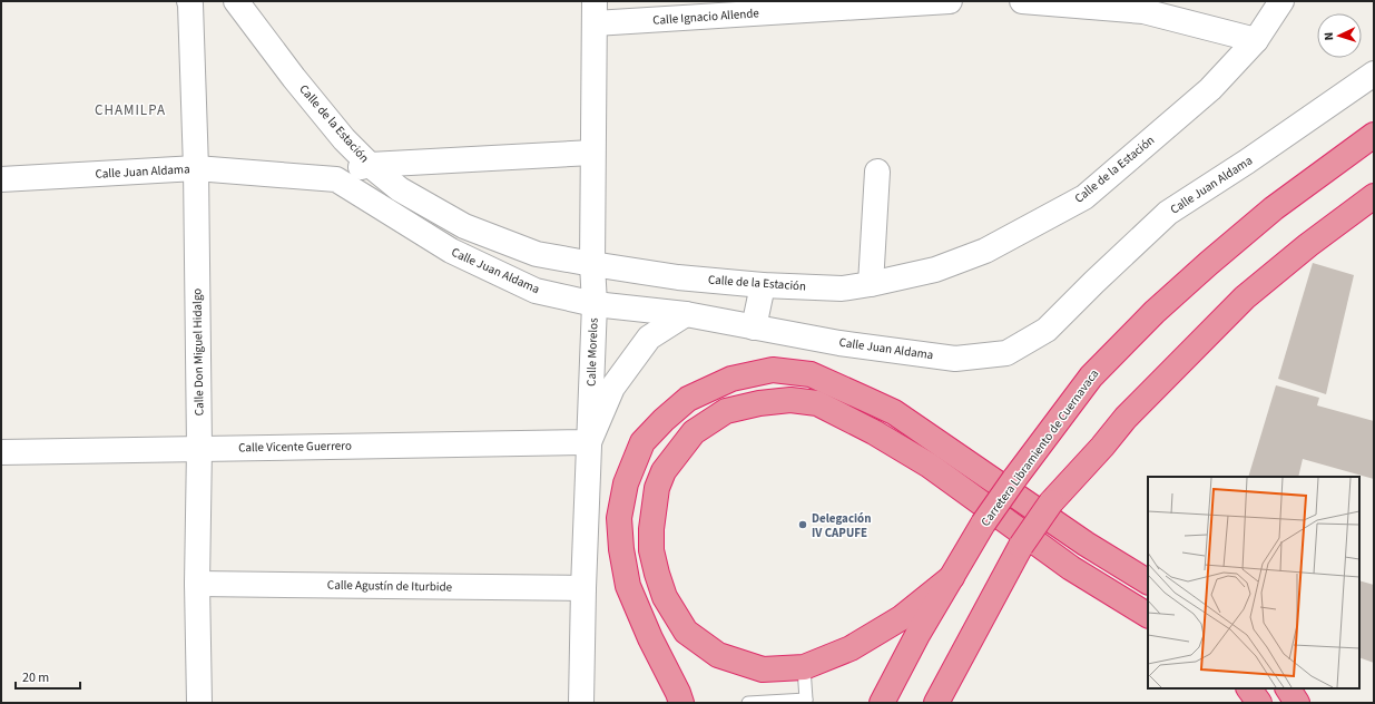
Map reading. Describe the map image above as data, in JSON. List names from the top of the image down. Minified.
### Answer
{"streets":{"highway":["Carretera Libramiento de Cuernavaca"],"street":["Calle Ignacio Allende","Calle de la Estación","Calle Juan Aldama","Calle Don Miguel Hidalgo","Calle Morelos","Calle Vicente Guerrero","Calle Agustín de Iturbide"]},"crossings":[["Calle Ignacio Allende","Calle Morelos"],["Calle de la Estación","Calle Morelos"],["Calle Juan Aldama","Calle Don Miguel Hidalgo"],["Calle Juan Aldama","Calle Morelos"],["Calle Don Miguel Hidalgo","Calle Vicente Guerrero"],["Calle Don Miguel Hidalgo","Calle Agustín de Iturbide"],["Calle Morelos","Calle Vicente Guerrero"],["Calle Morelos","Calle Agustín de Iturbide"]],"districts":["CHAMILPA"],"places":["Delegación IV CAPUFE"],"scale_bar":"20 m","north":"left"}
